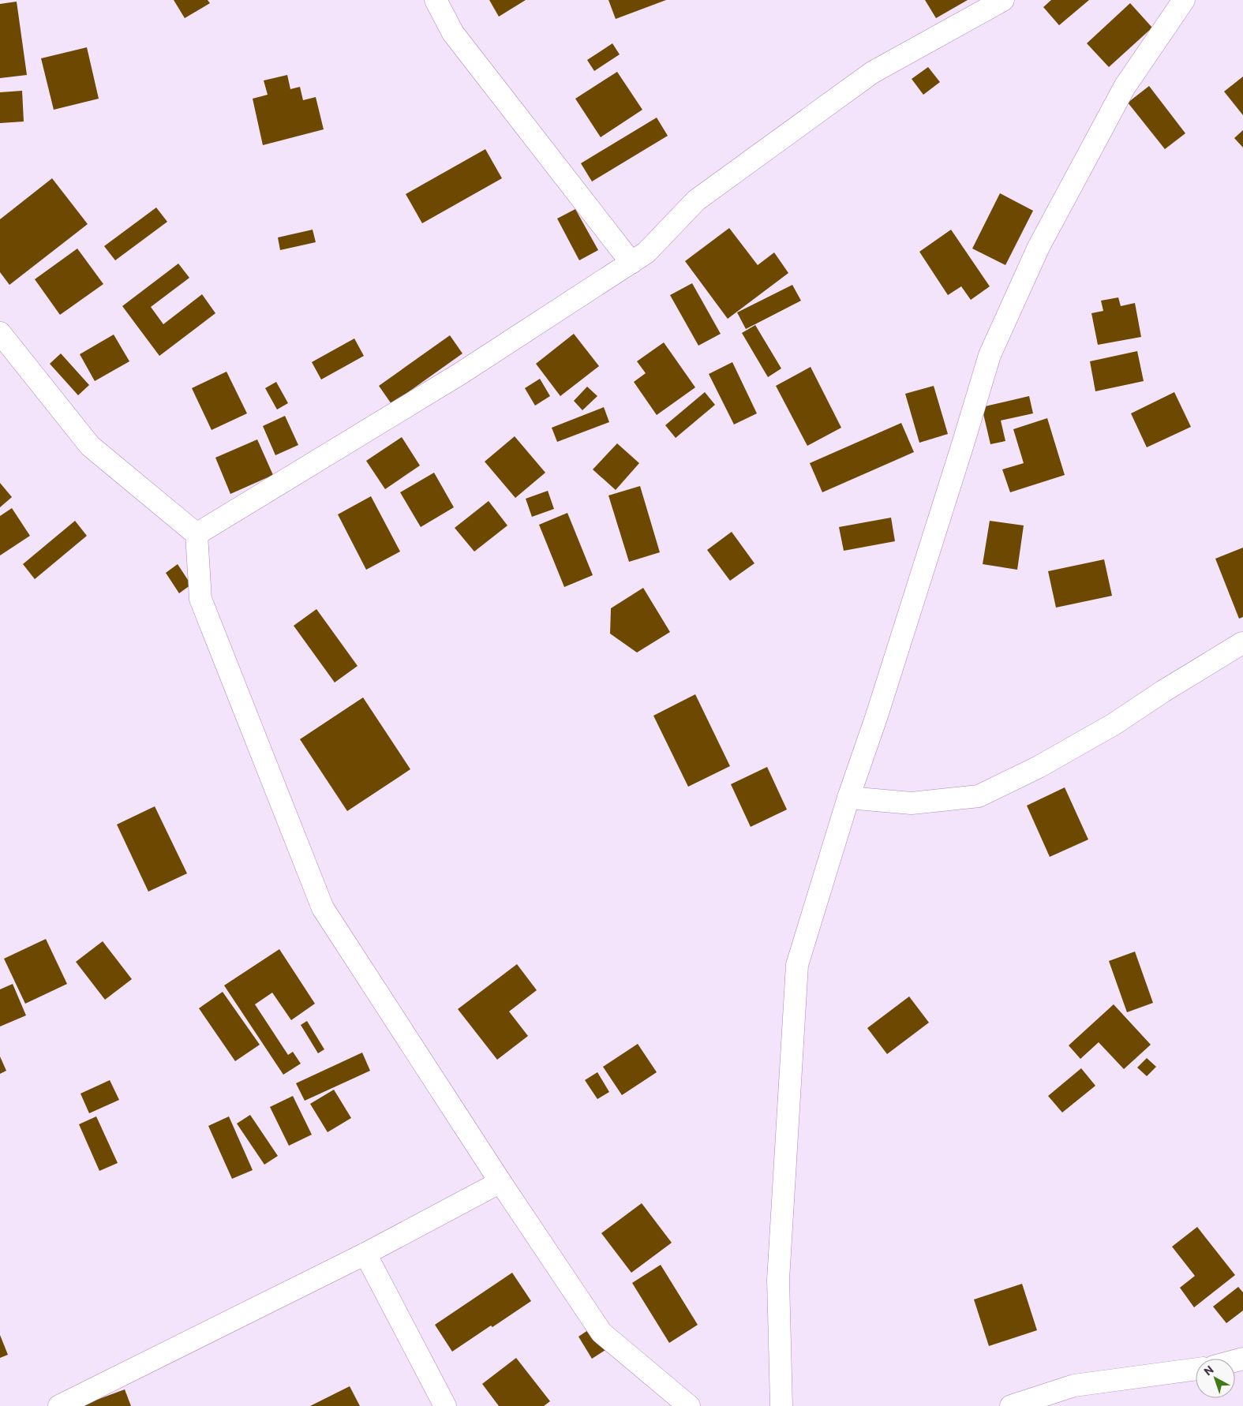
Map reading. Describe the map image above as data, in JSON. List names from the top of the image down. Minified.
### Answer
{"north":"top left"}
